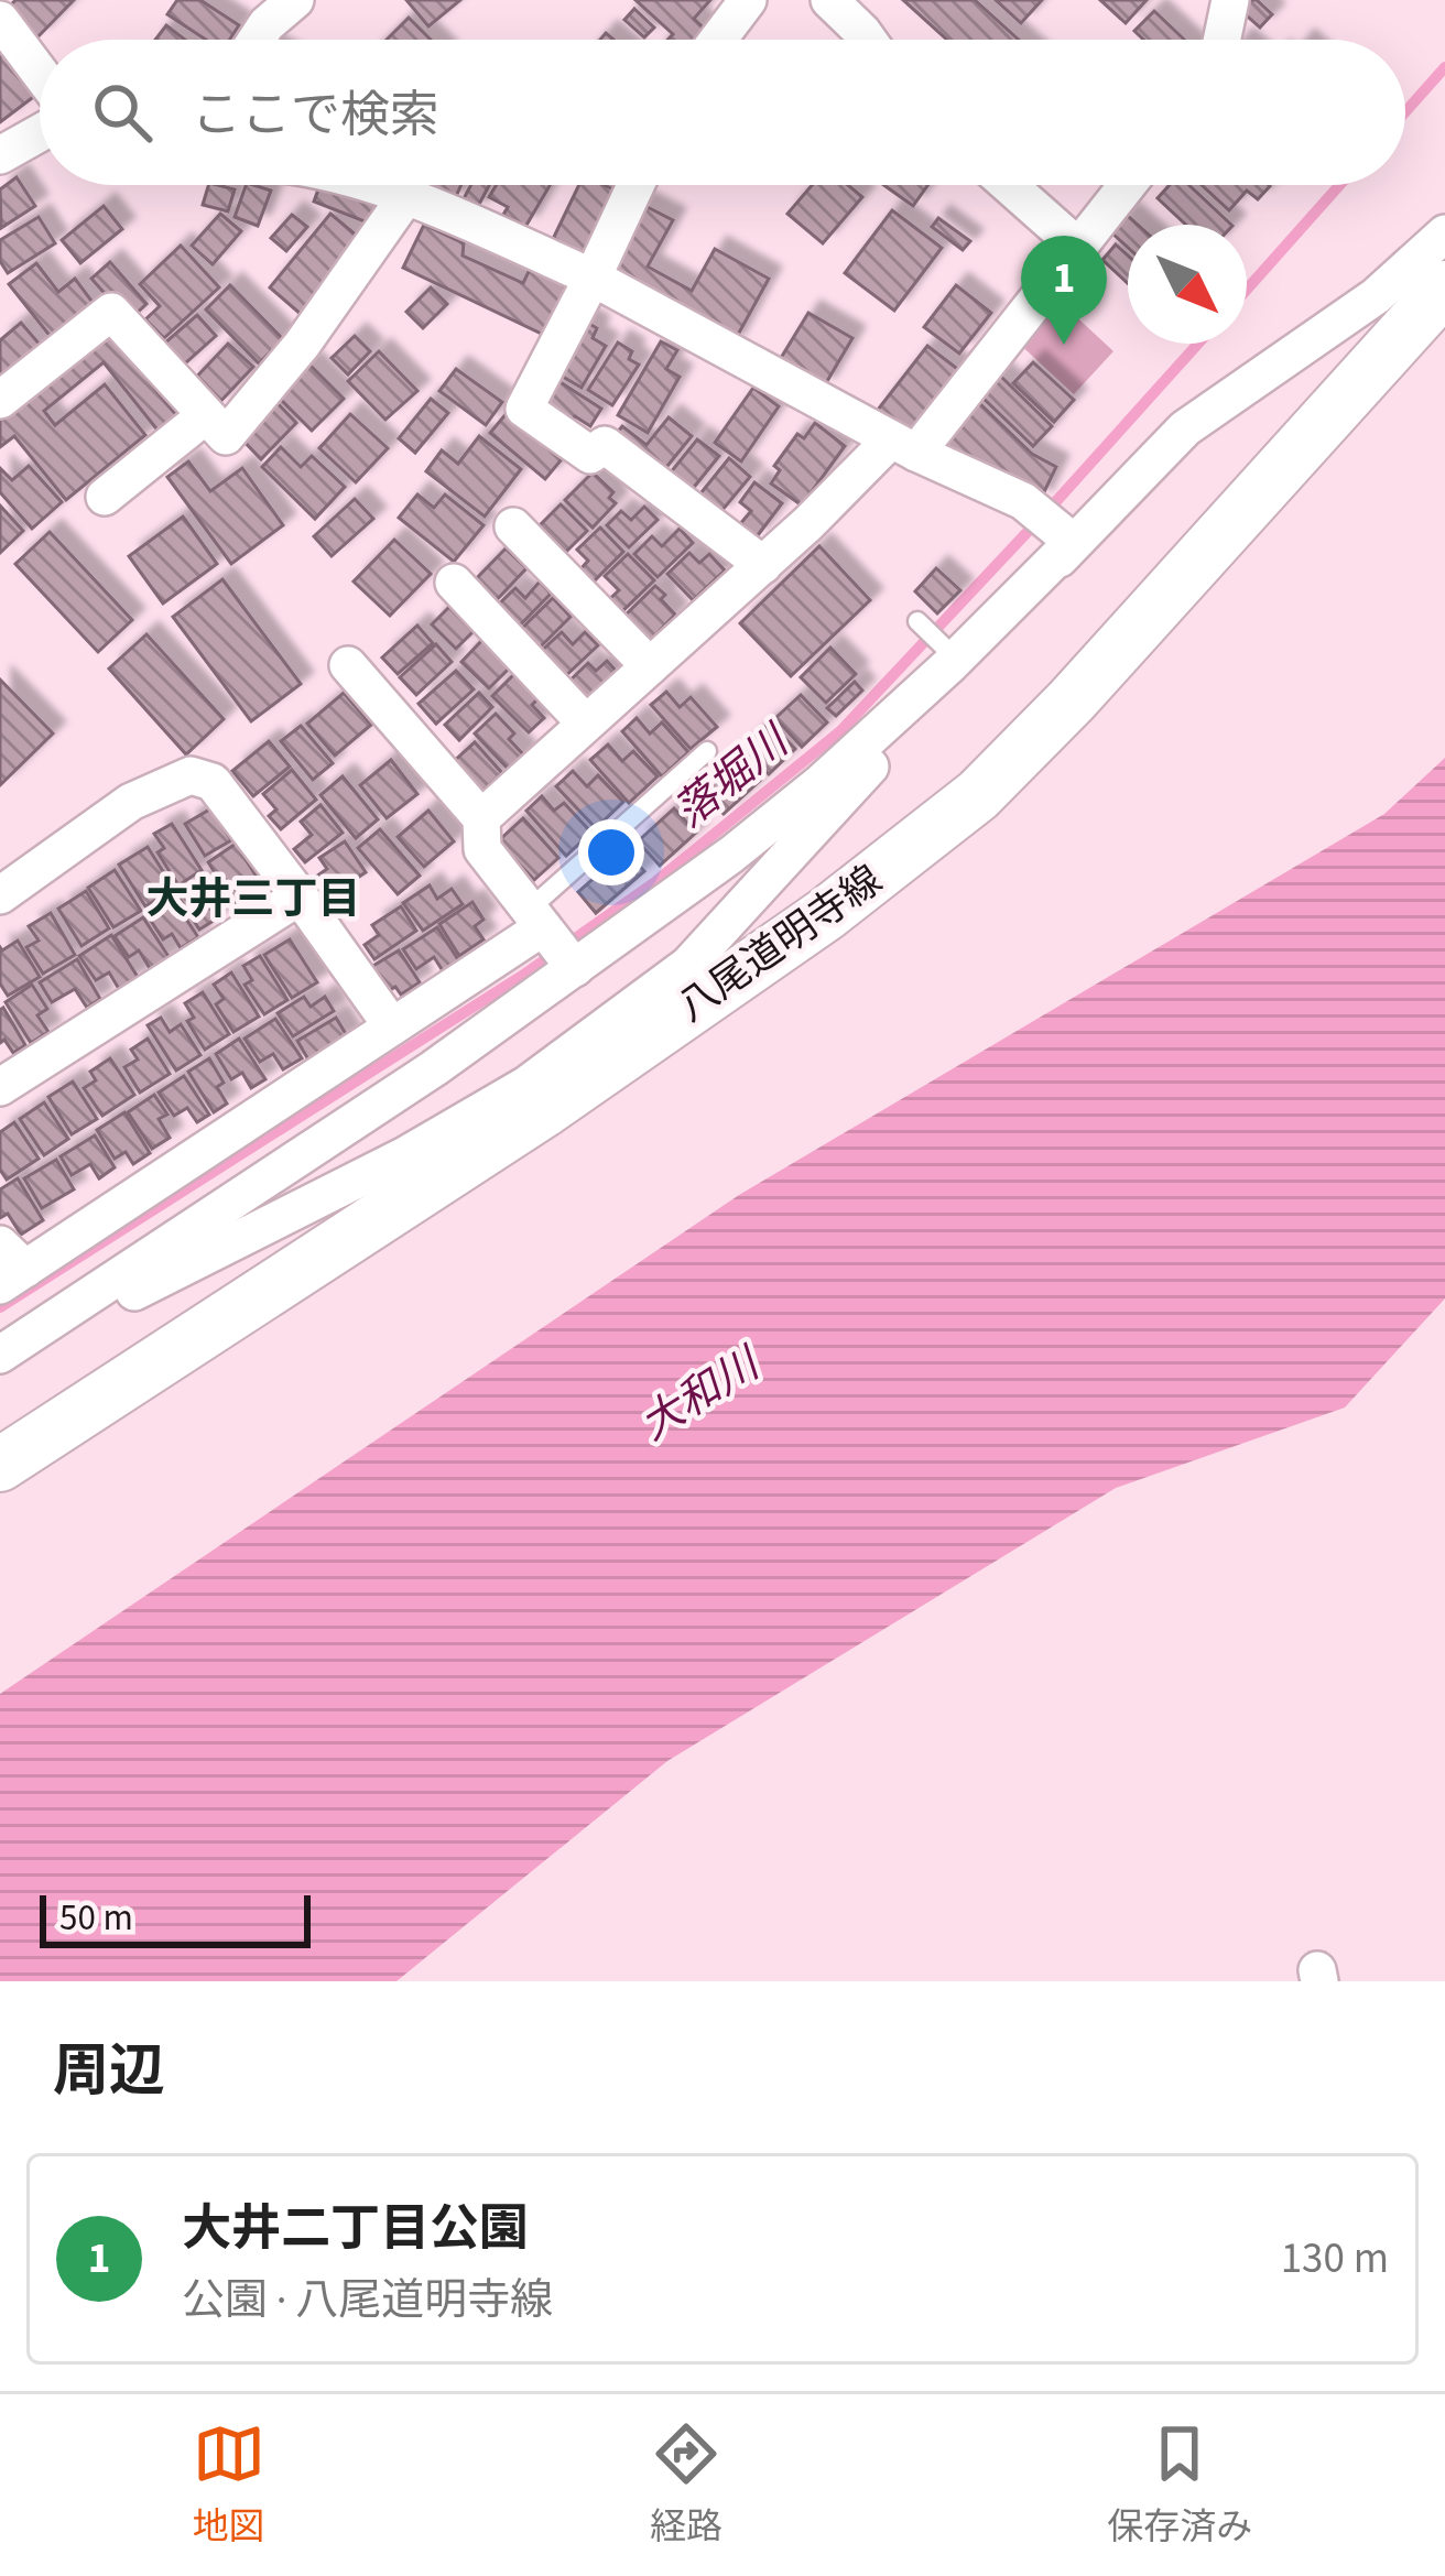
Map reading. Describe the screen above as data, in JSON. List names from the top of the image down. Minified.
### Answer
{"streets":{"main road":["八尾道明寺線"]},"districts":["大井三丁目"],"water":["落堀川","大和川"],"scale_bar":"50 m","north":"bottom right","page":{"search":"ここで検索","pins":"1","scale":"50 m","heading":"周辺","list":[{"mark":"1","name":"大井二丁目公園","note":"公園 · 八尾道明寺線","value":"130 m"}],"nav":["地図","経路","保存済み"]}}
